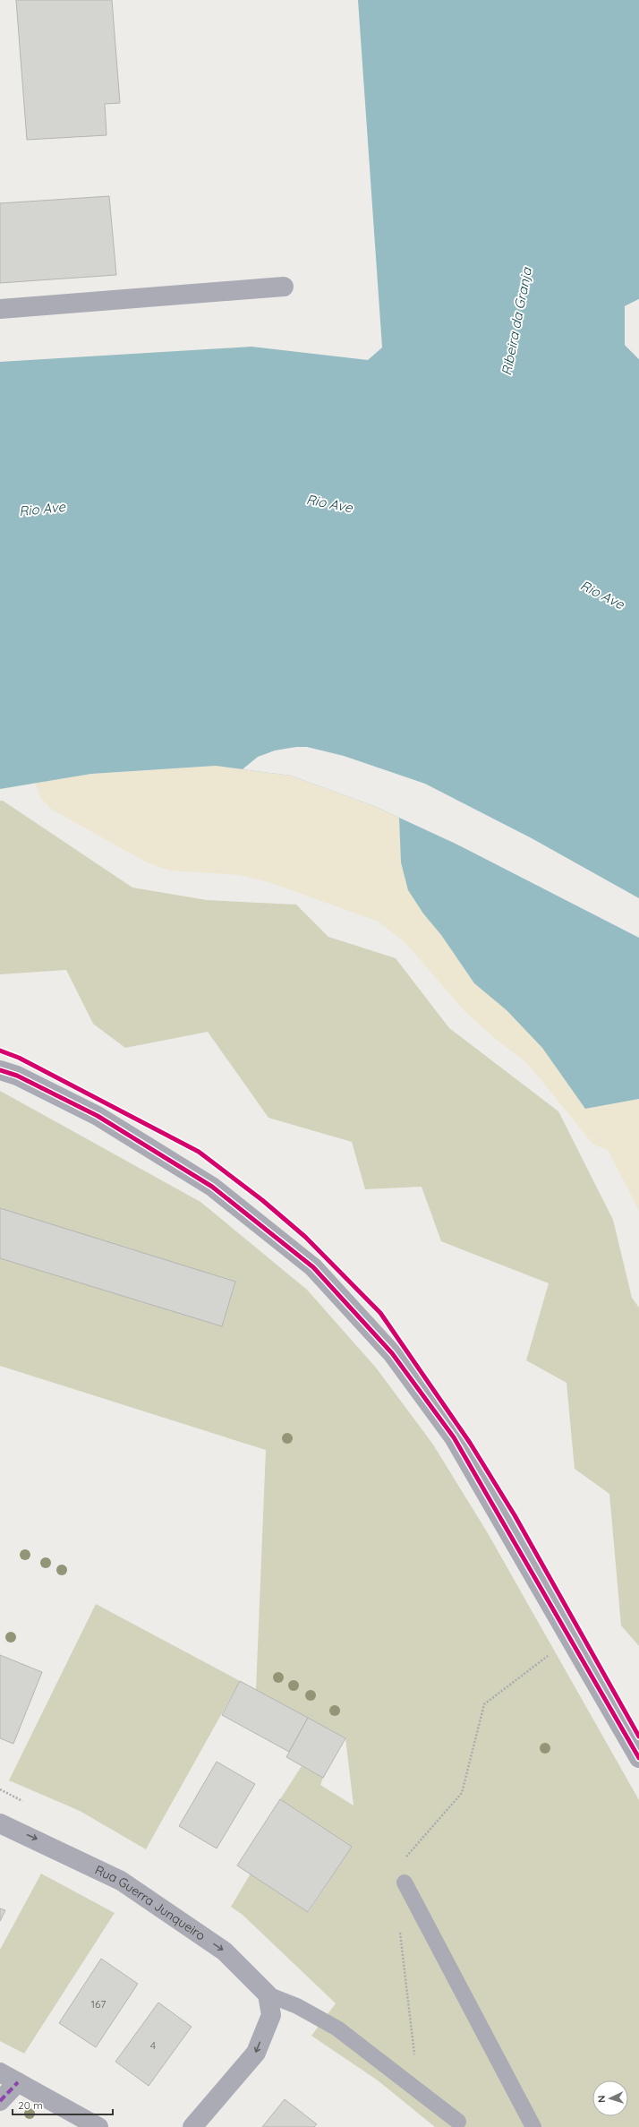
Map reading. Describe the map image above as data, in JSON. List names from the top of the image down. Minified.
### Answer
{"streets":{"street":["Rua Guerra Junqueiro"]},"one_way":["Rua Guerra Junqueiro"],"water":["Ribeira da Granja","Rio Ave"],"house_numbers":["167","4"],"scale_bar":"20 m","north":"left"}
